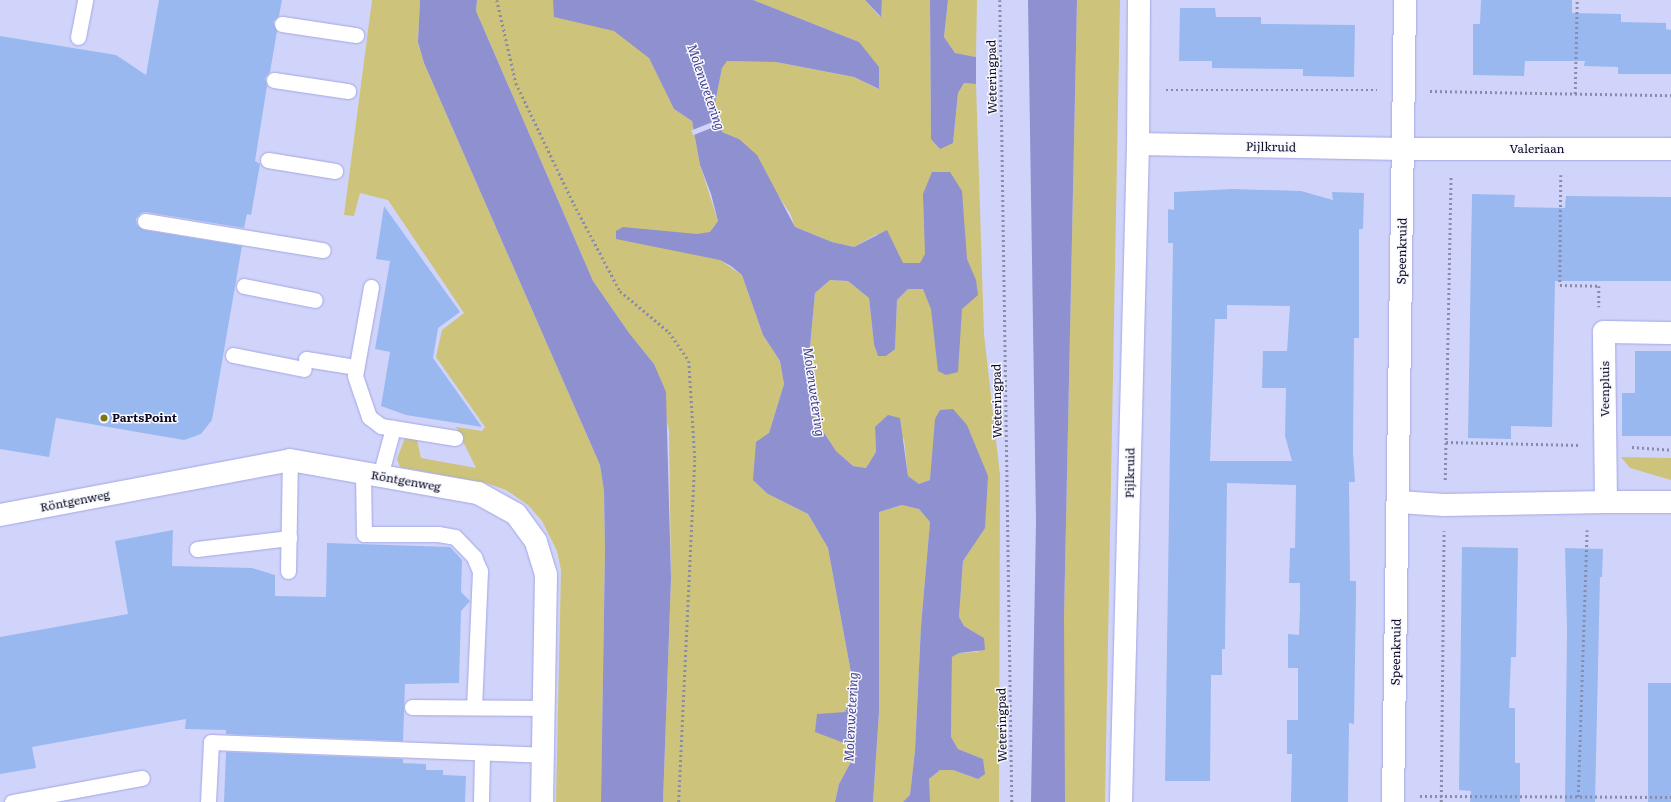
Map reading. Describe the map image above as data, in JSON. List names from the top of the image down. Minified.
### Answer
{"streets":{"street":["Pijlkruid","Valeriaan","Speenkruid","Veenpluis","Röntgenweg"],"path":["Weteringpad"]},"crossings":[["Pijlkruid","Valeriaan"],["Pijlkruid","Speenkruid"],["Valeriaan","Speenkruid"]],"water":["Molenwetering"],"places":["PartsPoint"]}
